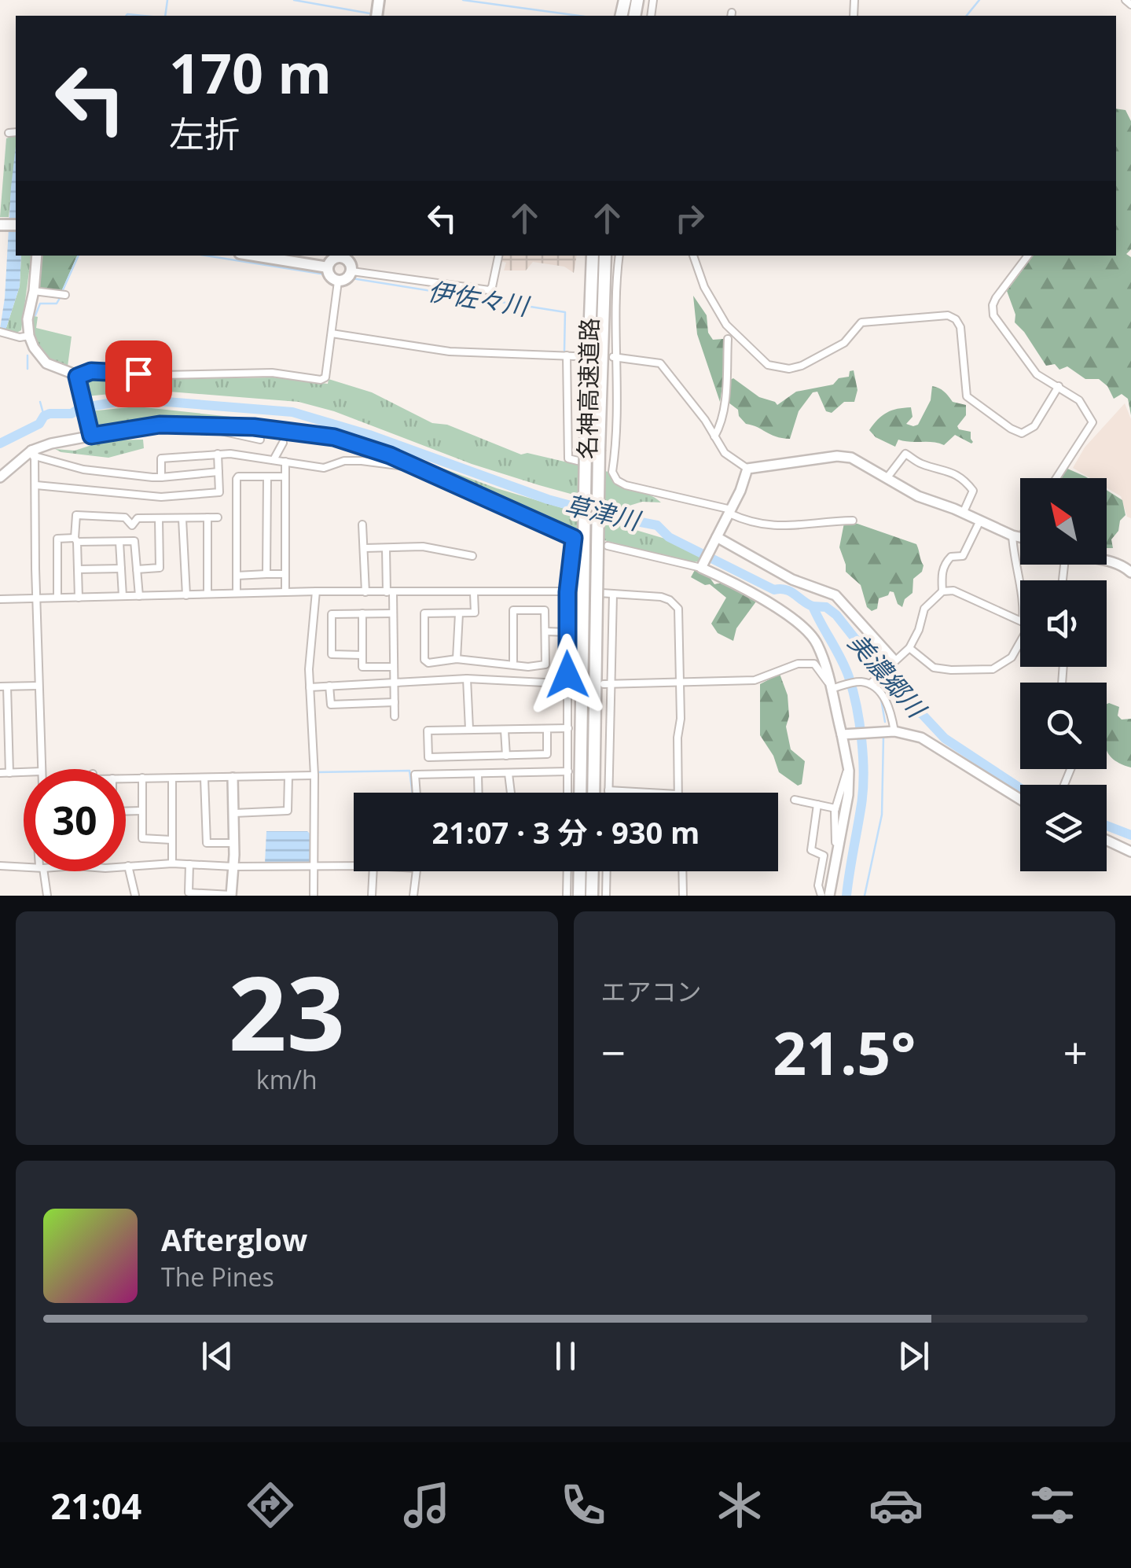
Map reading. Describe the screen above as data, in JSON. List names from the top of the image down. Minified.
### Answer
{"streets":{"highway":["名神高速道路"]},"water":["伊佐々川","草津川","美濃郷川"],"north":"top left","page":{"turn":["170 m","左折"],"limit":"30","trip":"21:07 · 3 分 · 930 m","tile":[["23","km/h"],"エアコン"],"heat":["−","21.5°","+"],"song":["Afterglow","The Pines"],"tabs":"21:04"}}
